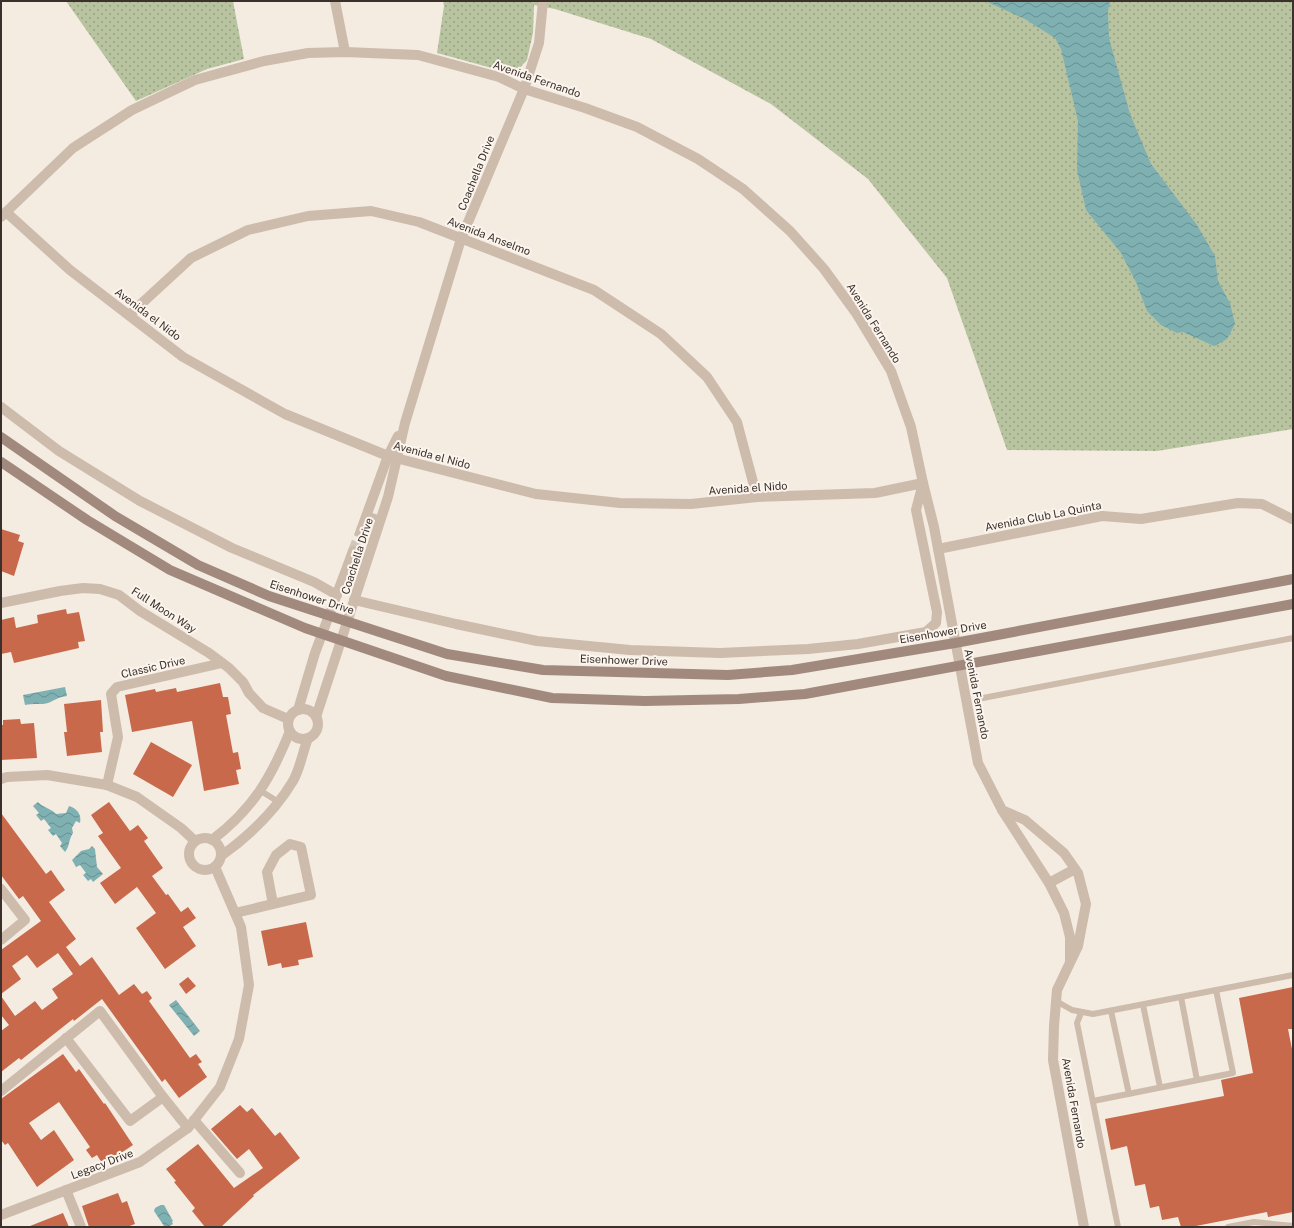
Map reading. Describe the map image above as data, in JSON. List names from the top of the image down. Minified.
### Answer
{"streets":{"main road":["Eisenhower Drive"],"street":["Avenida Fernando","Coachella Drive","Avenida Anselmo","Avenida el Nido","Avenida Club La Quinta","Full Moon Way","Classic Drive","Legacy Drive"]},"crossings":[["Avenida Fernando","Coachella Drive"],["Avenida Fernando","Avenida el Nido"],["Avenida Fernando","Avenida Club La Quinta"],["Avenida Fernando","Eisenhower Drive"],["Coachella Drive","Avenida Anselmo"],["Coachella Drive","Avenida el Nido"],["Coachella Drive","Eisenhower Drive"],["Coachella Drive","Full Moon Way"],["Coachella Drive","Legacy Drive"],["Avenida Anselmo","Avenida el Nido"],["Full Moon Way","Classic Drive"]]}
